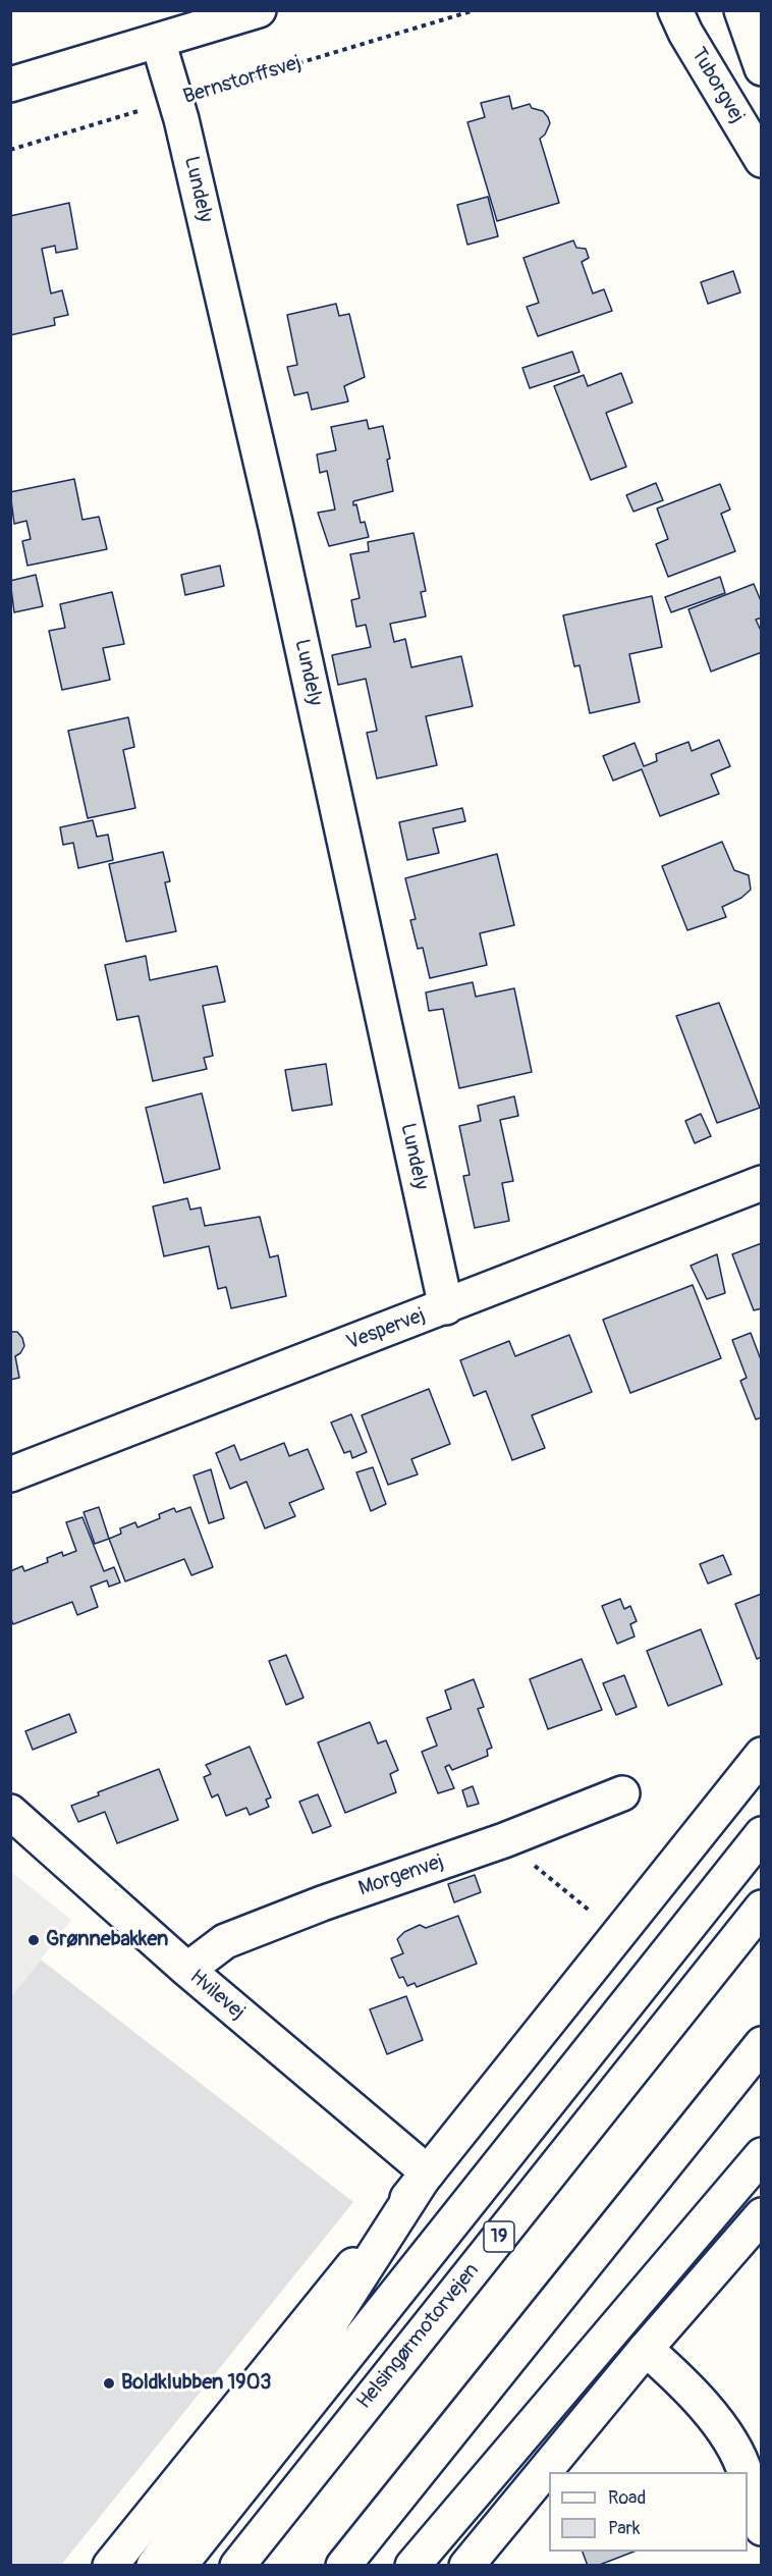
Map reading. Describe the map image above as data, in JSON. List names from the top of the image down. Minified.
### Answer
{"streets":{"main road":["Tuborgvej","Lundely","Vespervej","Morgenvej","Hvilevej","19","Helsingørmotorvejen"],"path":["Bernstorffsvej"]},"crossings":[["Bernstorffsvej","Lundely"],["Lundely","Vespervej"],["Morgenvej","Hvilevej"]],"places":["Grønnebakken","Boldklubben 1903"],"legend":["Road","Park"]}
